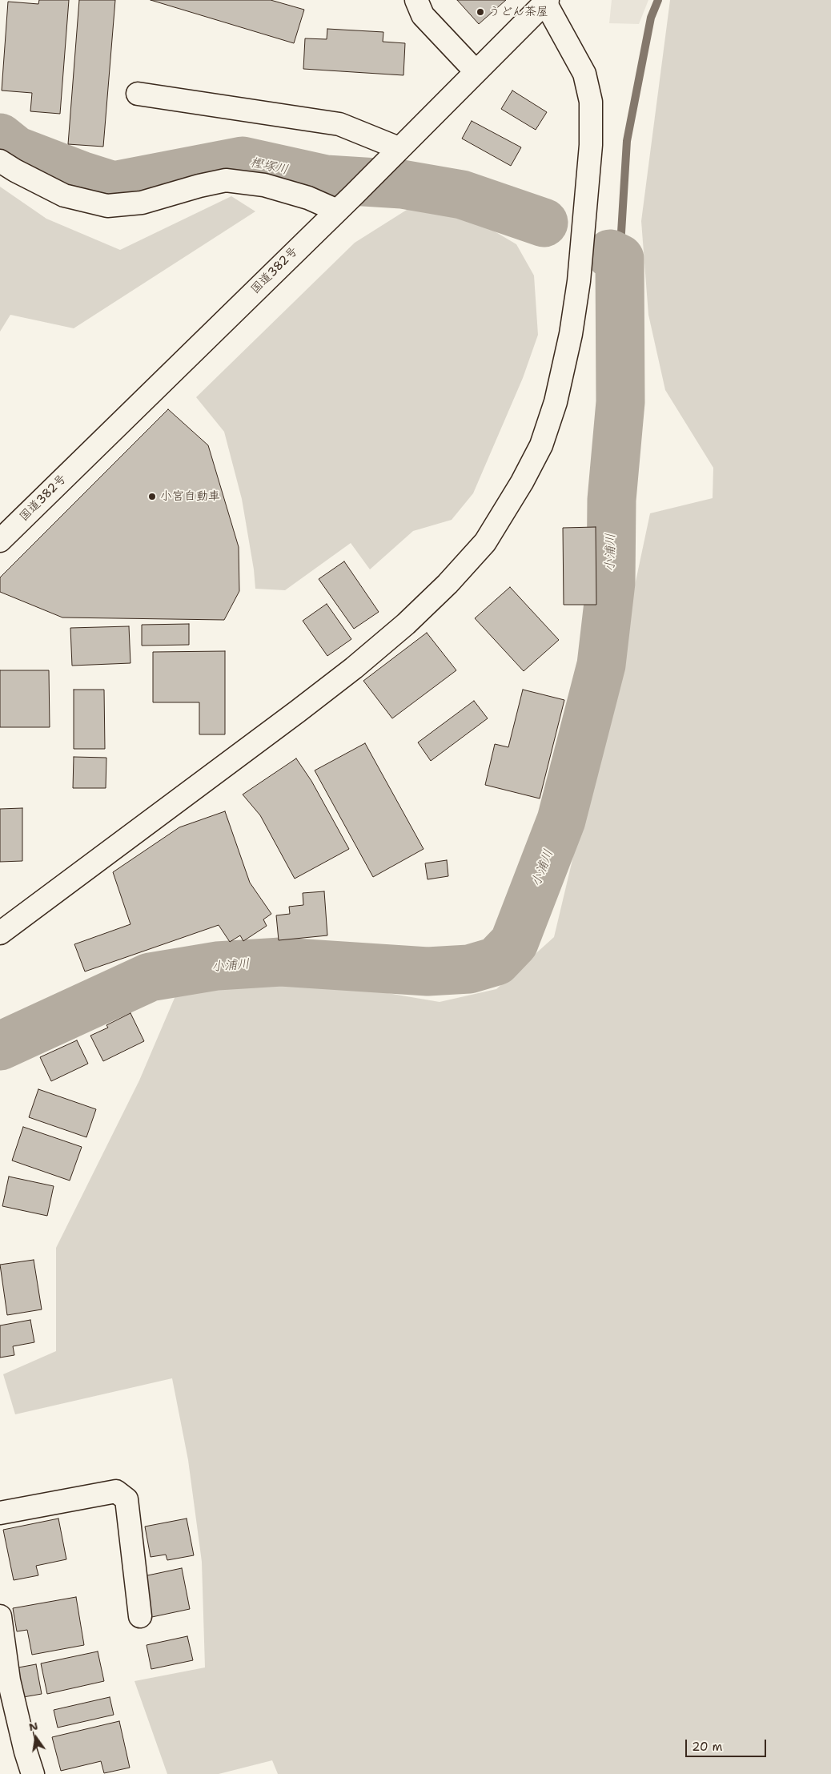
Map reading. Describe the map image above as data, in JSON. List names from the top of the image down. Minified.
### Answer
{"streets":{"main road":["国道382号"]},"water":["樫塚川","小浦川"],"places":["うどん茶屋","小宮自動車"],"scale_bar":"20 m","north":"top"}
